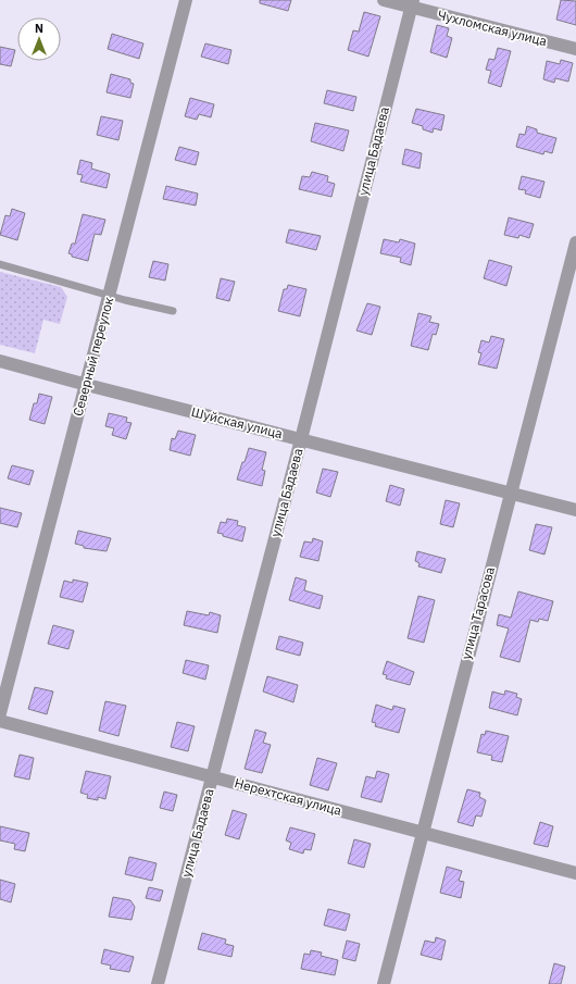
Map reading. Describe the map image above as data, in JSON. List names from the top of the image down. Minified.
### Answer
{"streets":{"street":["Чухломская улица","улица Бадаева","Северный переулок","Шуйская улица","улица Тарасова","Нерехтская улица"]},"crossings":[["Чухломская улица","улица Бадаева"],["улица Бадаева","Шуйская улица"],["улица Бадаева","Нерехтская улица"],["Северный переулок","Шуйская улица"],["Шуйская улица","улица Тарасова"],["улица Тарасова","Нерехтская улица"]],"north":"top"}
